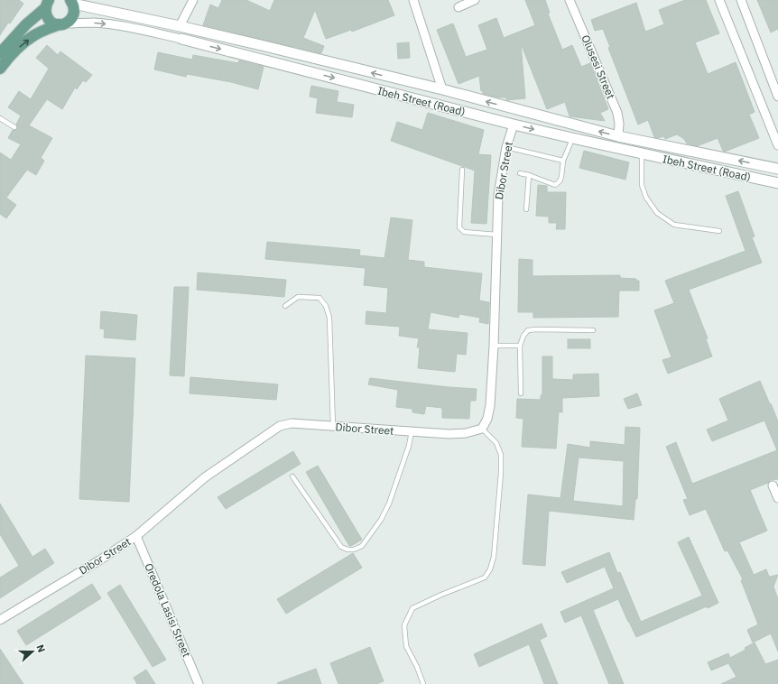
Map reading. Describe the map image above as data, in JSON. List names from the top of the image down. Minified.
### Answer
{"streets":{"street":["Olusesi Street","Ibeh Street (Road)","Dibor Street","Oredola Lasisi Street"]},"crossings":[["Olusesi Street","Ibeh Street (Road)"],["Ibeh Street (Road)","Dibor Street"],["Dibor Street","Oredola Lasisi Street"]],"north":"right"}
